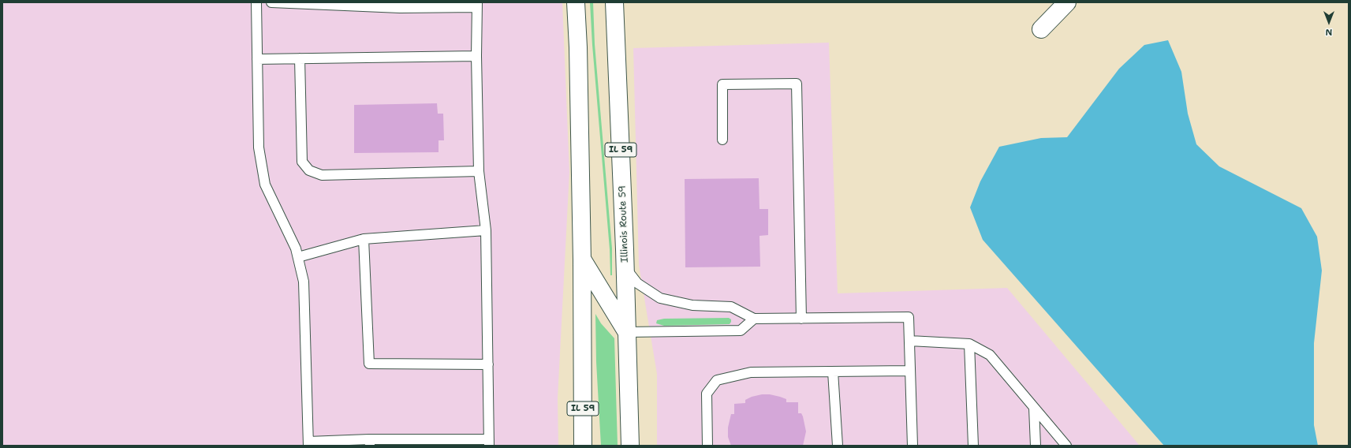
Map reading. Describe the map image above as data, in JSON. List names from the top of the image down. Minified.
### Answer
{"streets":{"main road":["IL 59","Illinois Route 59"]},"north":"bottom"}
